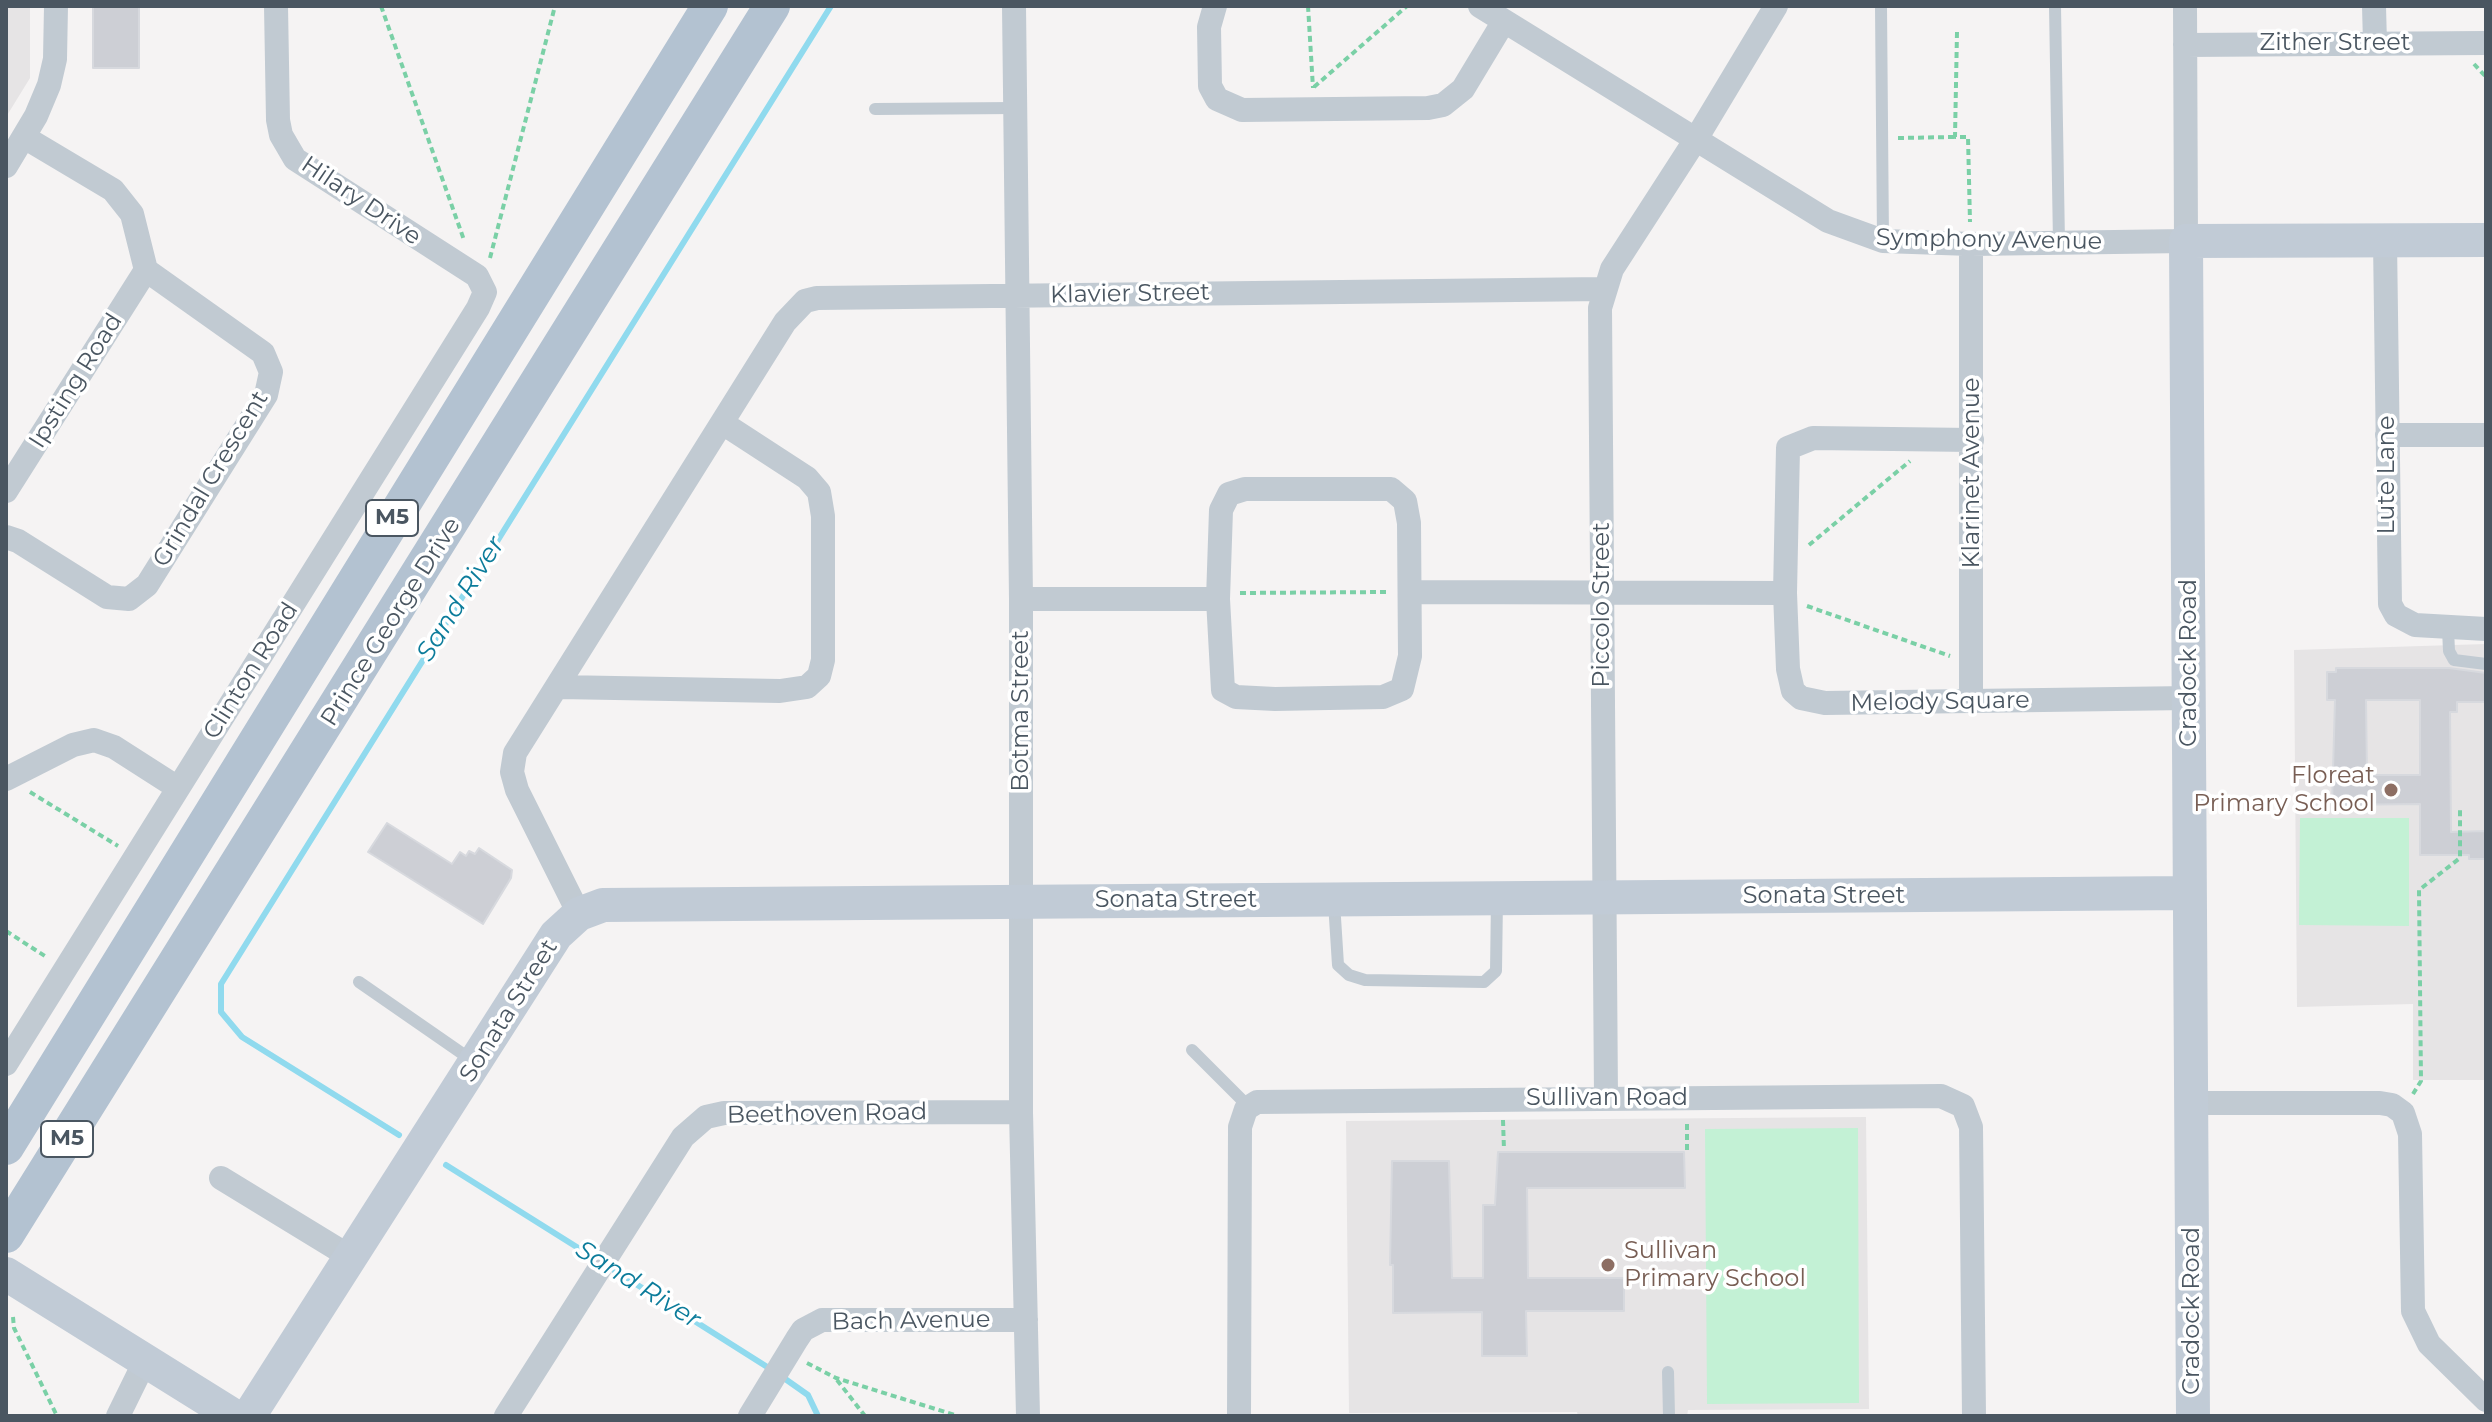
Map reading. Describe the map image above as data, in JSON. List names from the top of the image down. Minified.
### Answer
{"streets":{"main road":["M5","Prince George Drive"],"street":["Zither Street","Hilary Drive","Symphony Avenue","Klavier Street","Ipsting Road","Klarinet Avenue","Lute Lane","Grindal Crescent","Piccolo Street","Cradock Road","Clinton Road","Melody Square","Botma Street","Sonata Street","Sullivan Road","Beethoven Road","Bach Avenue"]},"crossings":[["Zither Street","Cradock Road"],["Hilary Drive","Clinton Road"],["Symphony Avenue","Klarinet Avenue"],["Symphony Avenue","Lute Lane"],["Symphony Avenue","Piccolo Street"],["Symphony Avenue","Cradock Road"],["Klavier Street","Piccolo Street"],["Klavier Street","Botma Street"],["Klavier Street","Sonata Street"],["Ipsting Road","Grindal Crescent"],["Klarinet Avenue","Melody Square"],["Piccolo Street","Sonata Street"],["Piccolo Street","Sullivan Road"],["Cradock Road","Melody Square"],["Cradock Road","Sonata Street"],["Botma Street","Sonata Street"],["Botma Street","Beethoven Road"],["Botma Street","Bach Avenue"]],"water":["Sand River"],"places":["Floreat Primary School","Sullivan Primary School"]}
